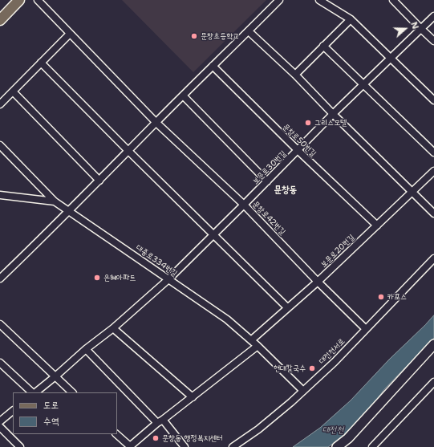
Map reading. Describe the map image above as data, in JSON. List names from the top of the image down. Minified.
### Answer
{"streets":{"street":["문창로50번길","보문로30번길","문창로42번길","보문로20번길","대종로334번길","대전천서로"]},"crossings":[["문창로50번길","보문로30번길"],["문창로50번길","보문로20번길"],["보문로30번길","문창로42번길"],["보문로30번길","대종로334번길"],["문창로42번길","보문로20번길"],["문창로42번길","대전천서로"],["보문로20번길","대종로334번길"],["대종로334번길","대전천서로"]],"districts":["문창동"],"water":["대전천"],"places":["문창초등학교","그리스모텔","은혜아파트","카포스","현대칼국수","문창동 행정복지센터"],"legend":["도로","수역"],"north":"right"}
